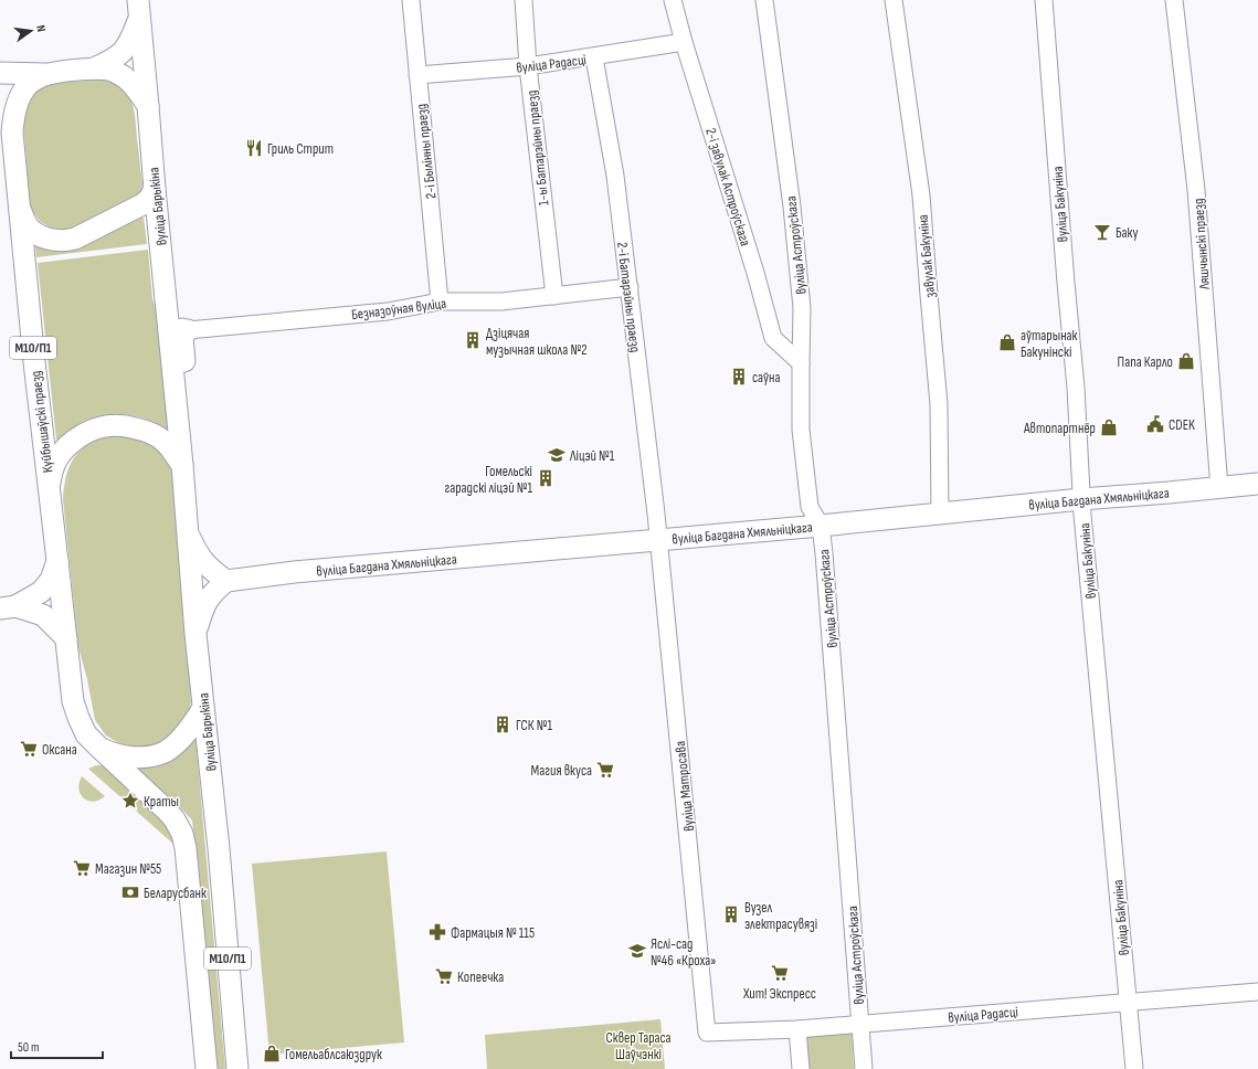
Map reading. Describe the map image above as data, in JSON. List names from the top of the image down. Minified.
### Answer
{"streets":{"main road":["вуліца Барыкіна","М10/П1","Куйбышаўскі праезд","вуліца Багдана Хмяльніцкага"],"street":["вуліца Радасці","1-ы Батарэйны праезд","2-і Былінны праезд","2-і завулак Астроўскага","вуліца Бакуніна","Ляшчынскі праезд","вуліца Астроўскага","завулак Бакуніна","2-і Батарэйны праезд","Безназоўная вуліца","вуліца Матросава"]},"crossings":[["вуліца Радасці","1-ы Батарэйны праезд"],["вуліца Радасці","2-і Былінны праезд"],["вуліца Радасці","2-і завулак Астроўскага"],["вуліца Радасці","вуліца Бакуніна"],["вуліца Радасці","вуліца Астроўскага"],["вуліца Радасці","2-і Батарэйны праезд"],["вуліца Радасці","вуліца Матросава"],["1-ы Батарэйны праезд","Безназоўная вуліца"],["2-і Былінны праезд","Безназоўная вуліца"],["2-і завулак Астроўскага","вуліца Астроўскага"],["вуліца Бакуніна","вуліца Багдана Хмяльніцкага"],["вуліца Барыкіна","Безназоўная вуліца"],["вуліца Барыкіна","М10/П1"],["Ляшчынскі праезд","вуліца Багдана Хмяльніцкага"],["вуліца Астроўскага","вуліца Багдана Хмяльніцкага"],["завулак Бакуніна","вуліца Багдана Хмяльніцкага"],["2-і Батарэйны праезд","Безназоўная вуліца"],["2-і Батарэйны праезд","вуліца Багдана Хмяльніцкага"],["2-і Батарэйны праезд","вуліца Матросава"],["М10/П1","Куйбышаўскі праезд"],["вуліца Багдана Хмяльніцкага","вуліца Матросава"]],"parks":["Сквер Тараса Шаўчэнкі"],"places":{"restaurant":["Гриль Стрит"],"bar":["Баку"],"building":["Дзіцячая музычная школа №2","саўна","Гомельскі гарадскі ліцэй №1","ГСК №1","Вузел электрасувязі"],"shop":["аўтарынак Бакунінскі","Папа Карло","Автопартнёр","Гомельаблсаюздрук"],"public building":["CDEK"],"school or university":["Ліцэй №1","Яслі-сад №46 «Кроха»"],"supermarket":["Оксана","Магия вкуса","Магазин №55","Хит! Экспресс","Копеечка"],"place":["Краты"],"bank":["Беларусбанк"],"pharmacy":["Фармацыя № 115"]},"scale_bar":"50 m","north":"right"}
